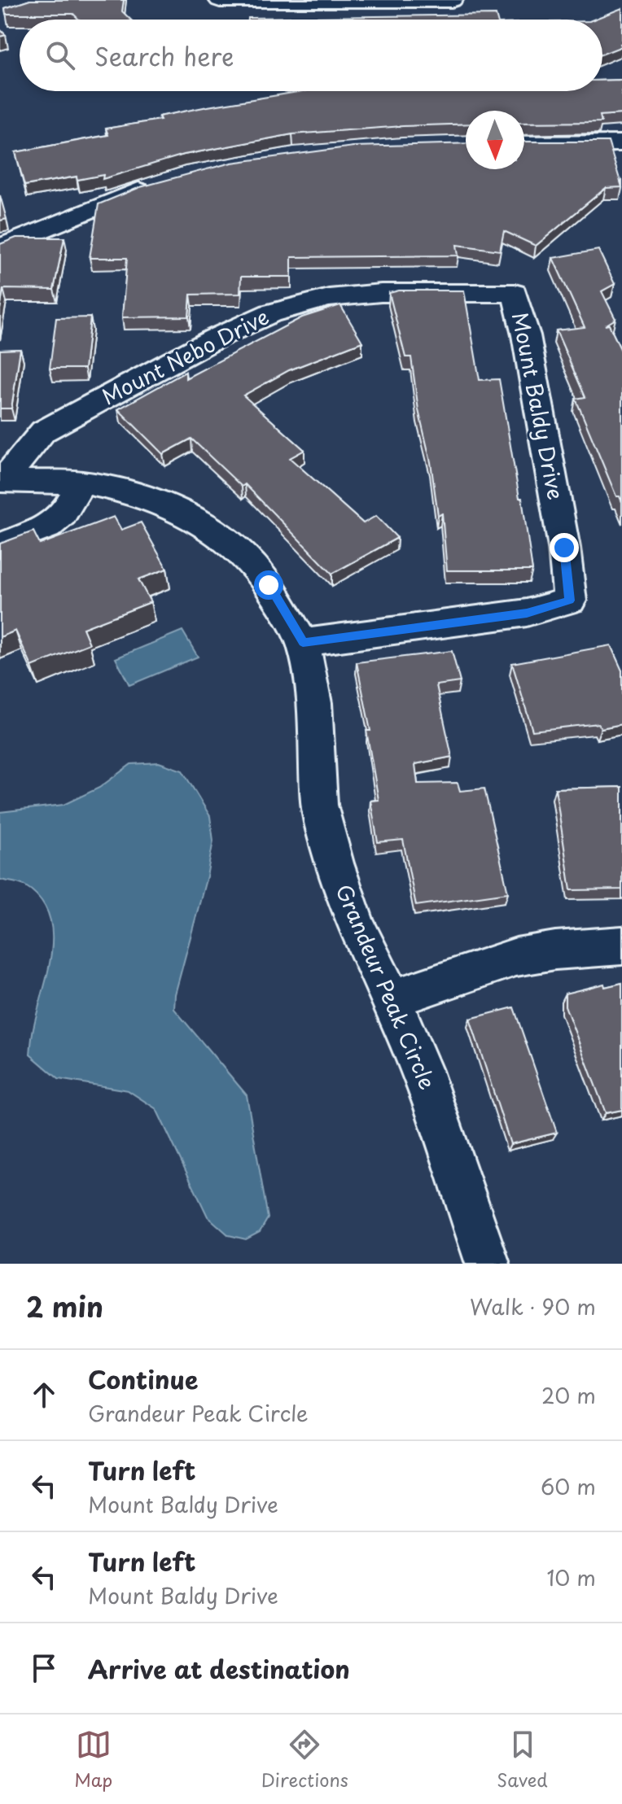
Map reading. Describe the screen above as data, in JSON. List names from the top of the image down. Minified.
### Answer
{"streets":{"street":["Mount Nebo Drive","Mount Baldy Drive","Grandeur Peak Circle"]},"crossings":[["Mount Nebo Drive","Mount Baldy Drive"],["Mount Nebo Drive","Grandeur Peak Circle"],["Mount Baldy Drive","Grandeur Peak Circle"]],"north":"bottom","page":{"search":"Search here","heading":["2 min","Walk · 90 m"],"list":[["Continue","Grandeur Peak Circle","20 m"],["Turn left","Mount Baldy Drive","60 m"],["Turn left","Mount Baldy Drive","10 m"],"Arrive at destination"],"nav":["Map","Directions","Saved"]}}
